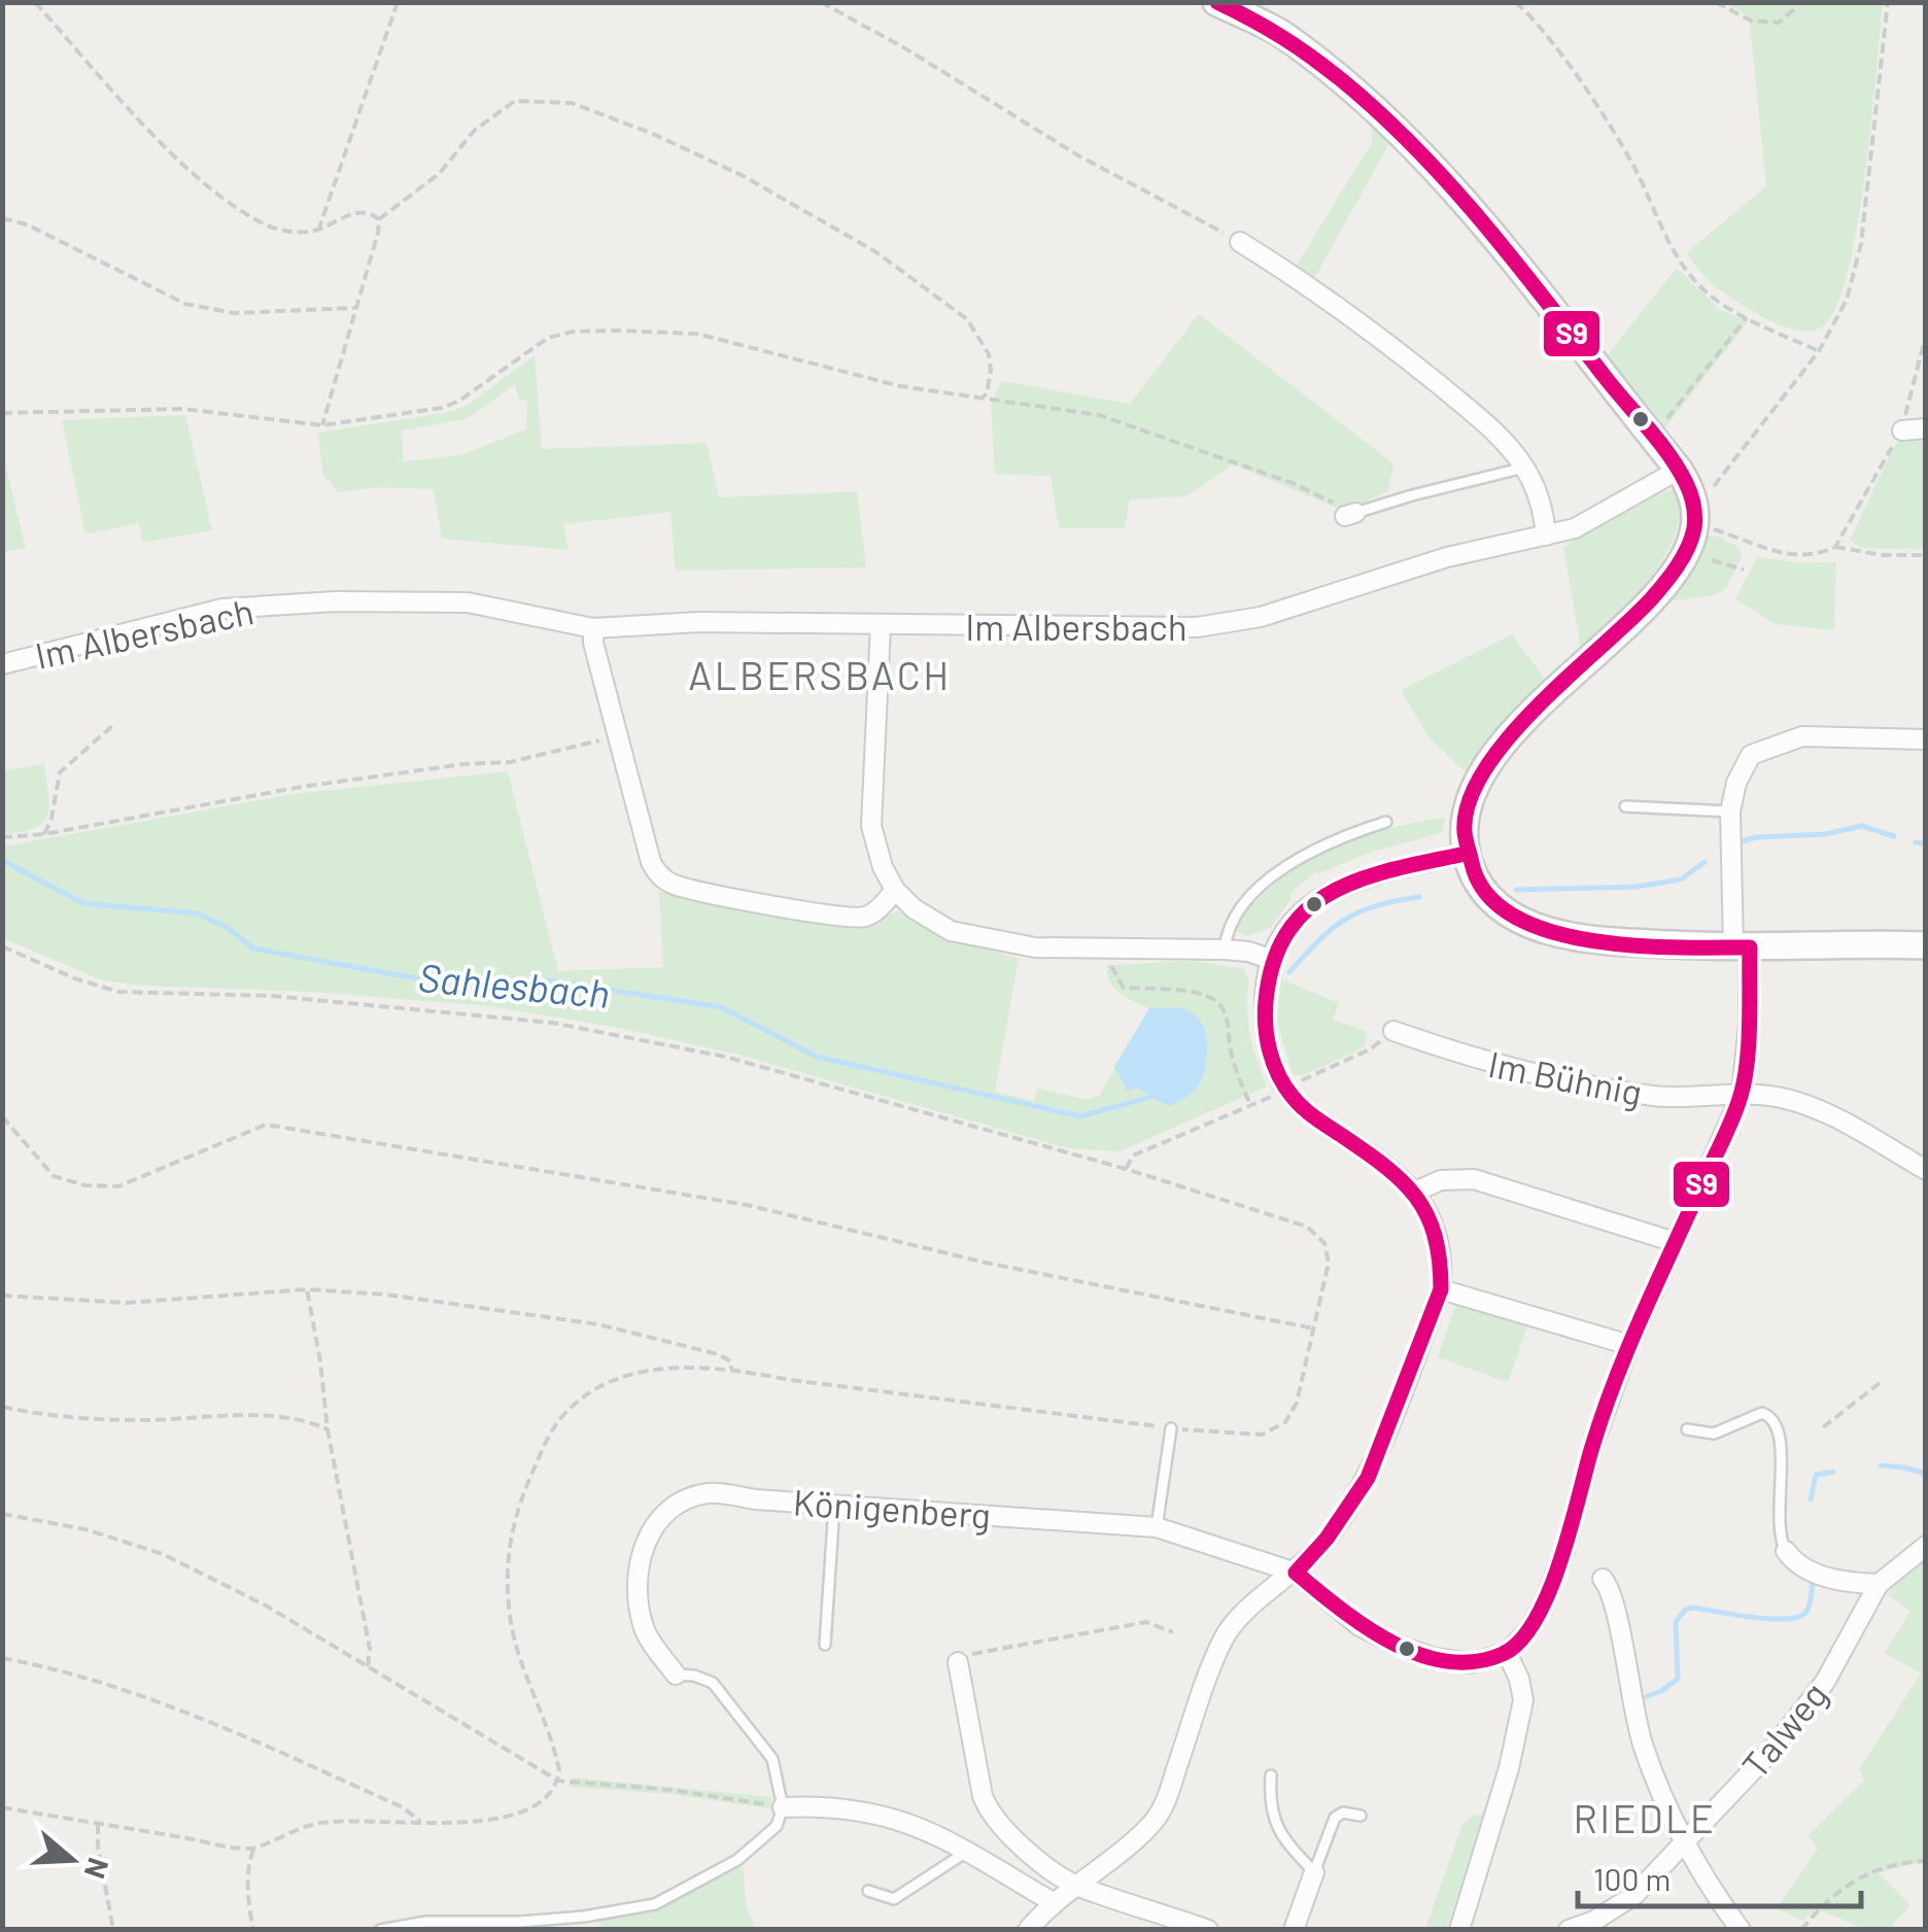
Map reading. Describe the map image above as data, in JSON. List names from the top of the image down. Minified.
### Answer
{"streets":{"street":["Im Albersbach","Im Bühnig","Königenberg","Talweg"]},"districts":["ALBERSBACH","RIEDLE"],"water":["Sahlesbach"],"lines":["transit line S9"],"scale_bar":"100 m","north":"right"}
